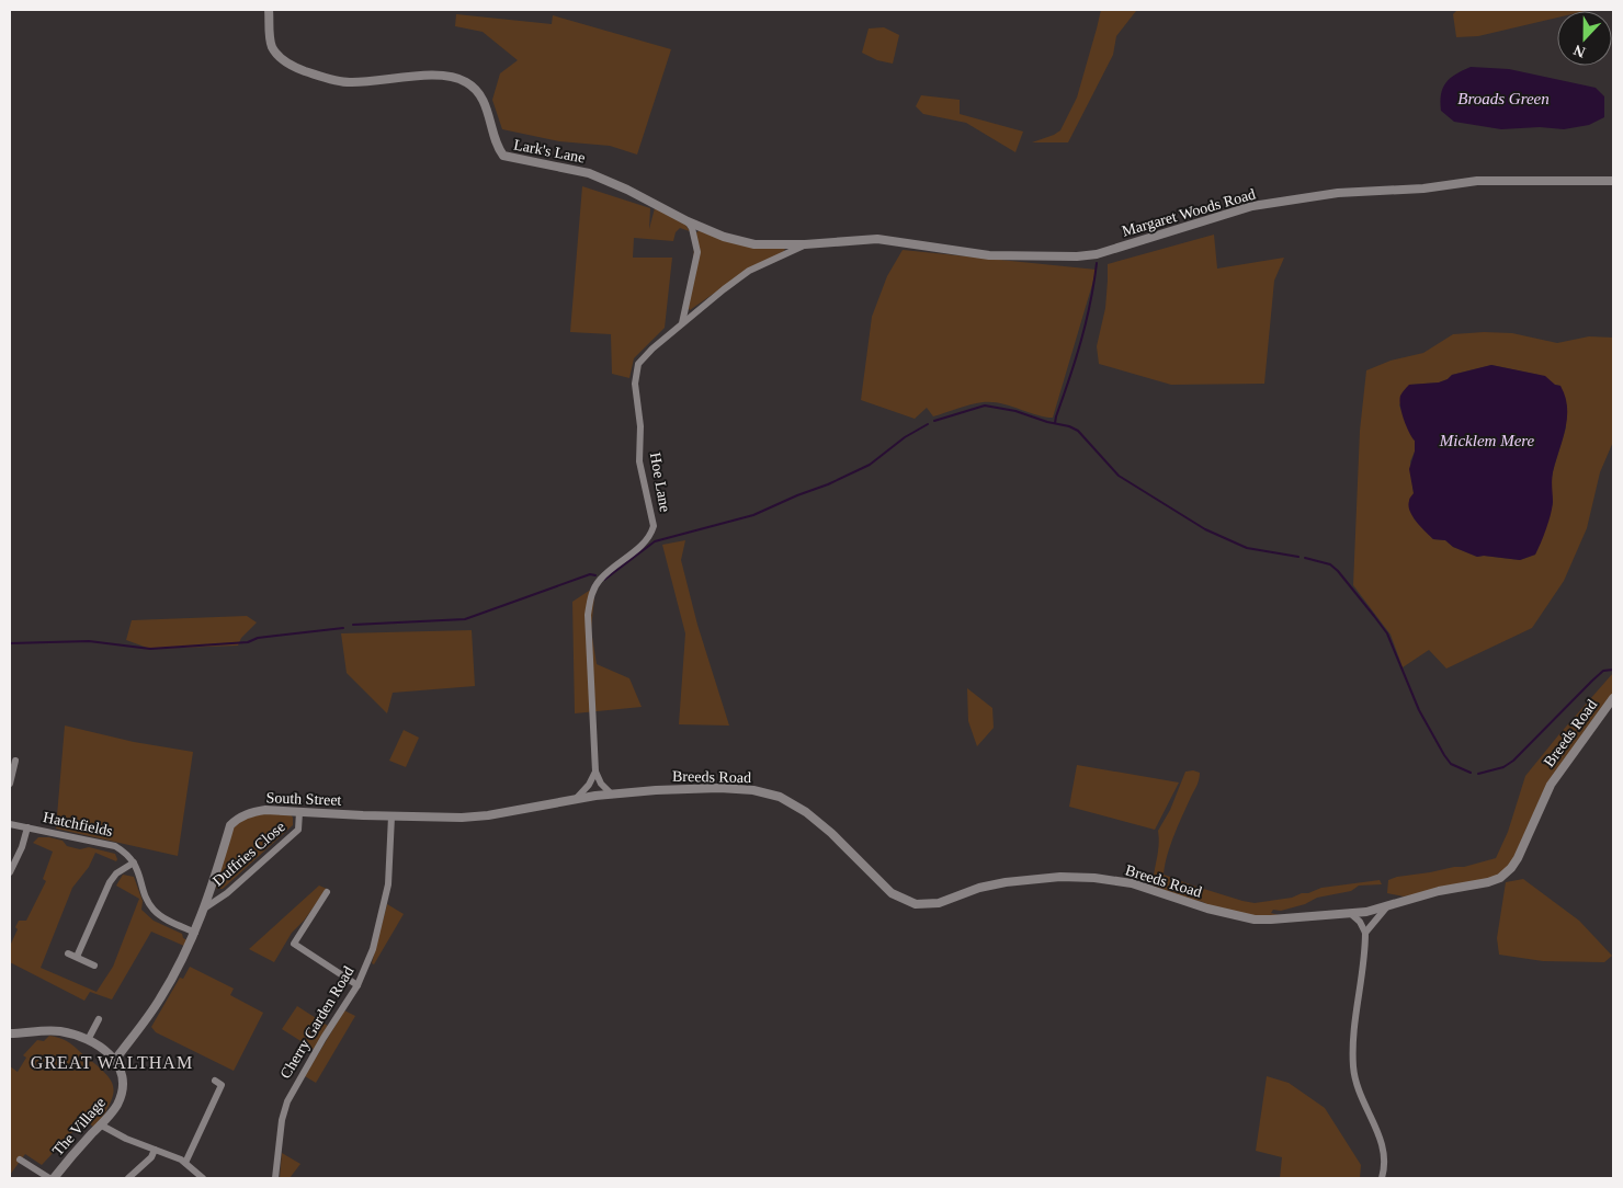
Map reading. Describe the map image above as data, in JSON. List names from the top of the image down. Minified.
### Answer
{"streets":{"street":["Lark's Lane","Margaret Woods Road","Hoe Lane","Breeds Road","South Street","Hatchfields","Duffries Close","Cherry Garden Road","The Village"]},"crossings":[["Lark's Lane","Margaret Woods Road"],["Lark's Lane","Hoe Lane"],["Margaret Woods Road","Hoe Lane"],["Breeds Road","South Street"],["South Street","Duffries Close"],["South Street","Cherry Garden Road"],["South Street","The Village"]],"districts":["GREAT WALTHAM"],"water":["Broads Green","Micklem Mere"],"north":"bottom"}
